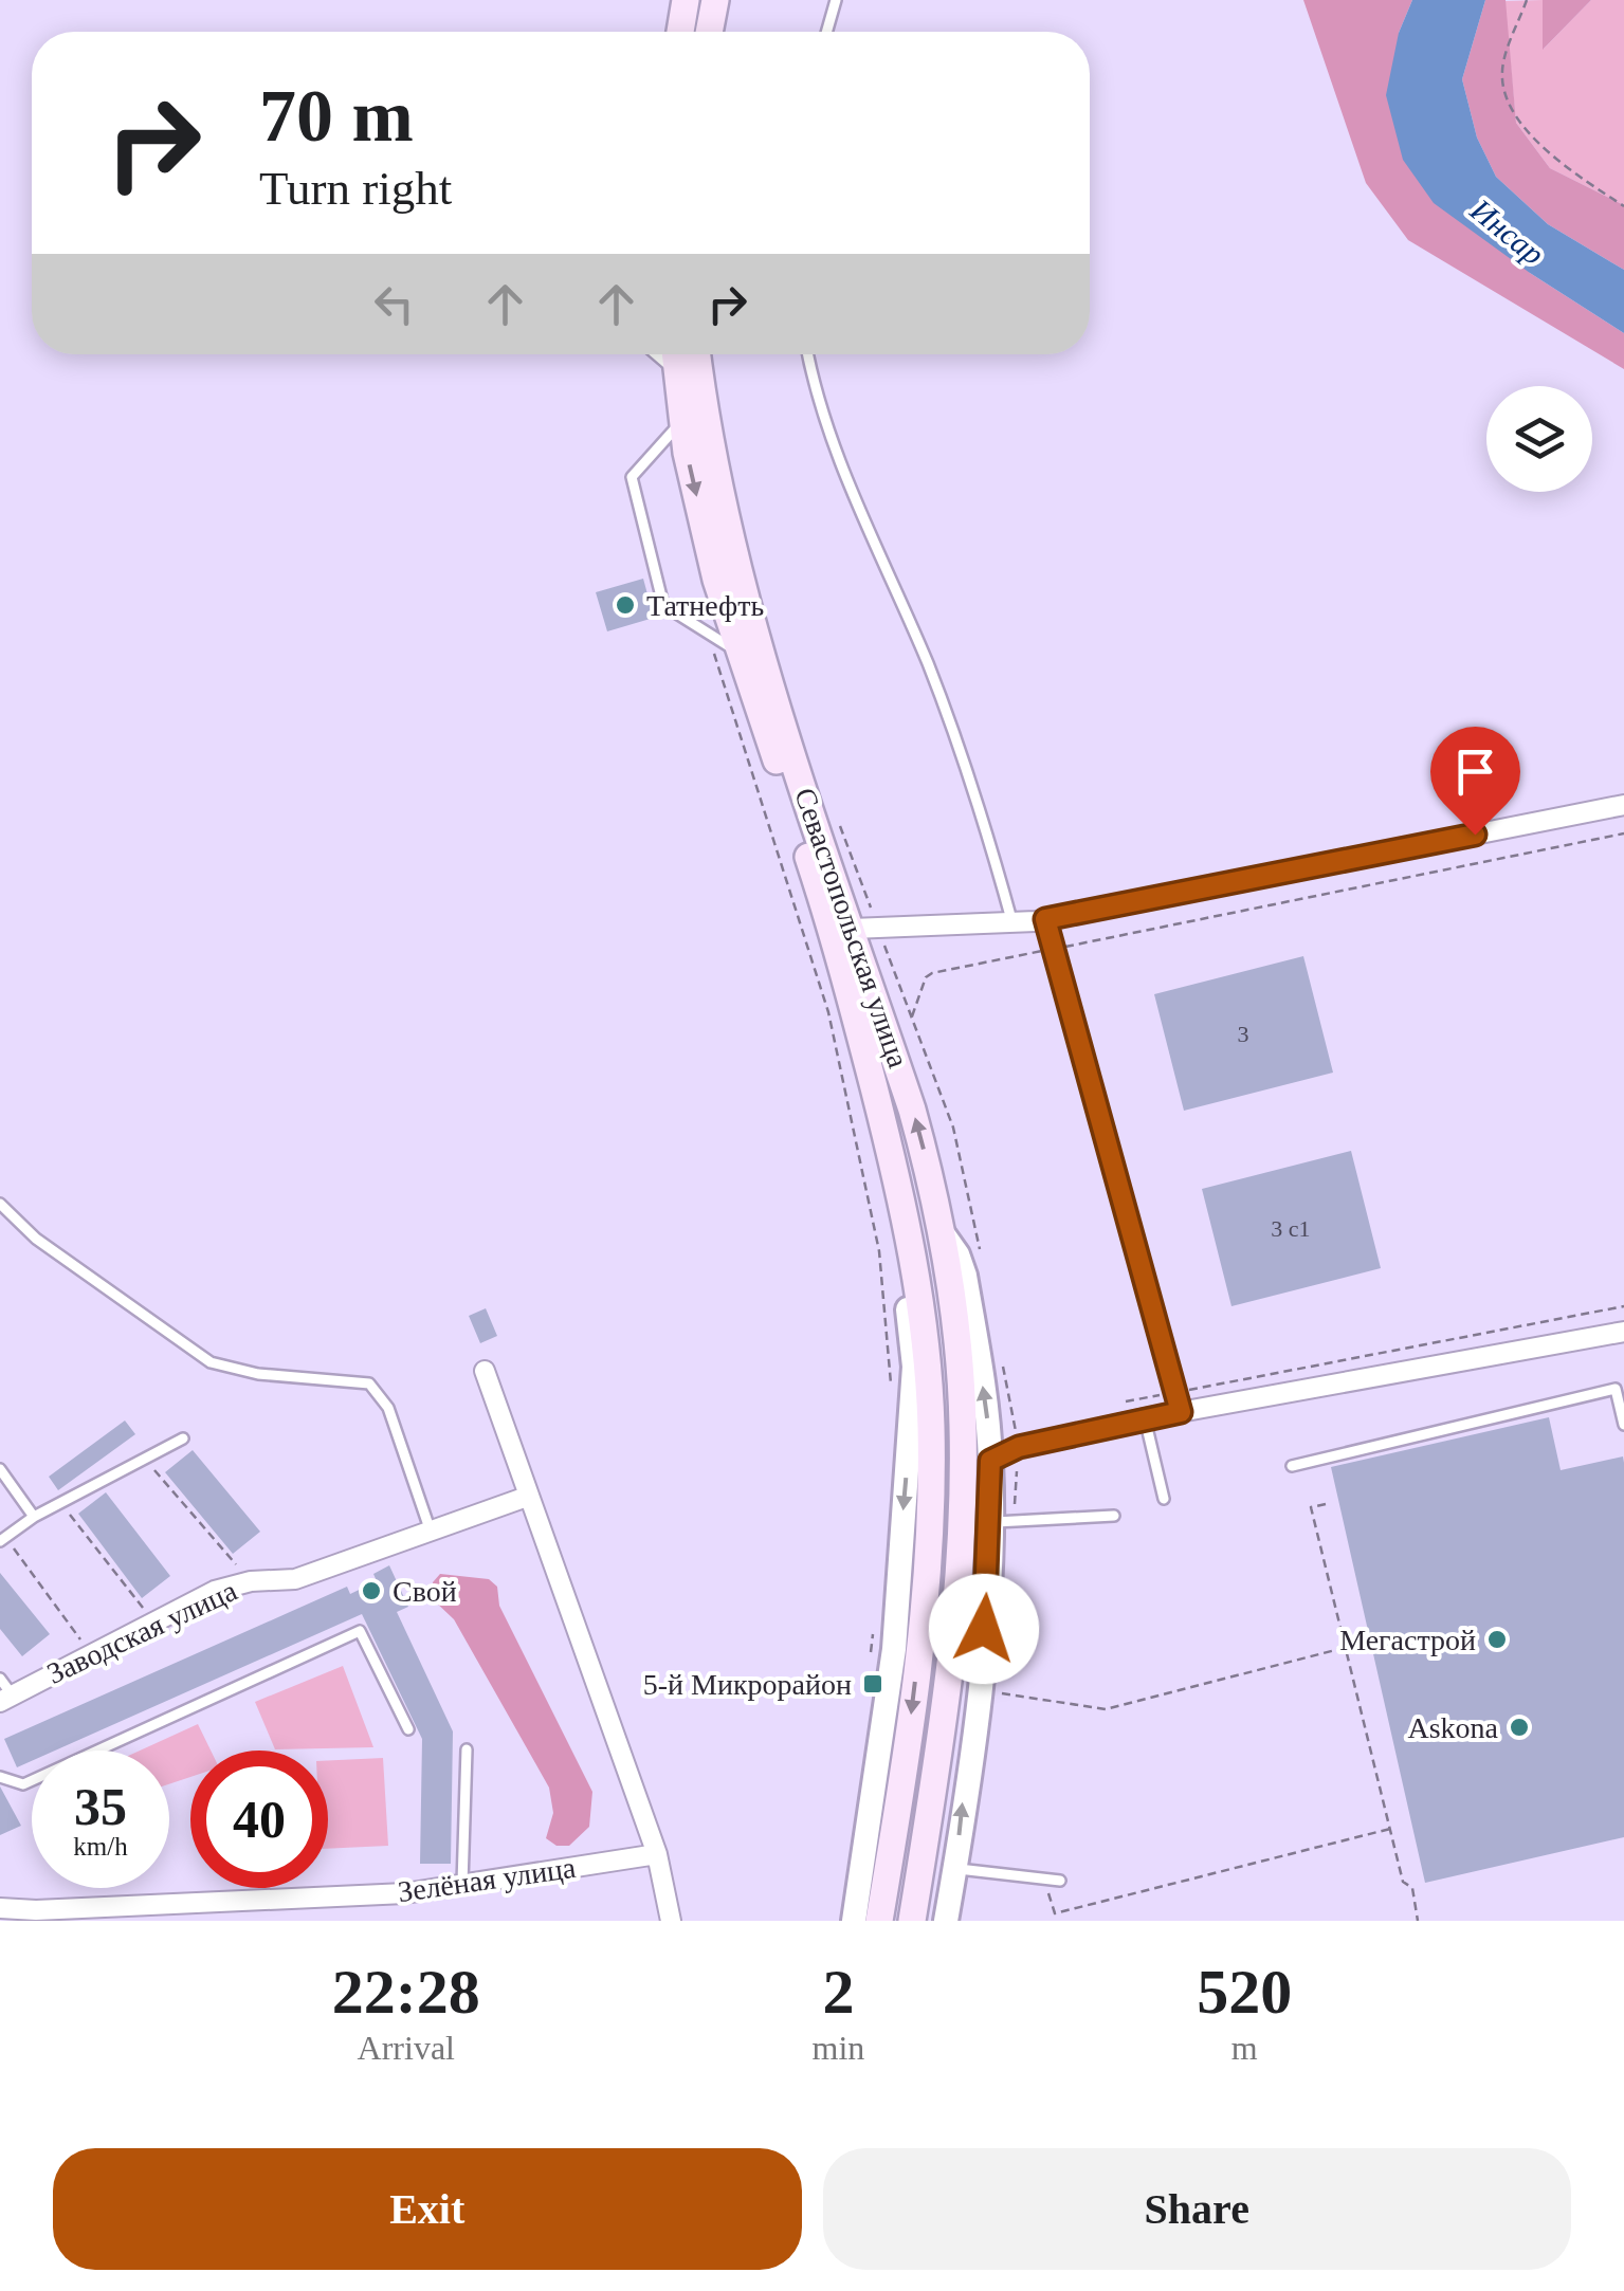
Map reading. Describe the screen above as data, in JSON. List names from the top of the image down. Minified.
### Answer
{"streets":{"main road":["Севастопольская улица"],"street":["Заводская улица","Зелёная улица"]},"water":["Инсар"],"places":{"other":["Татнефть","Свой","Мегастрой","Askona"],"transit":["5-й Микрорайон"]},"house_numbers":["3","3 с1"],"page":{"turn":["70 m","Turn right"],"speed":"35 km/h","limit":"40","eta":["22:28","Arrival","2","min","520","m"],"buttons":["Exit","Share"]}}
